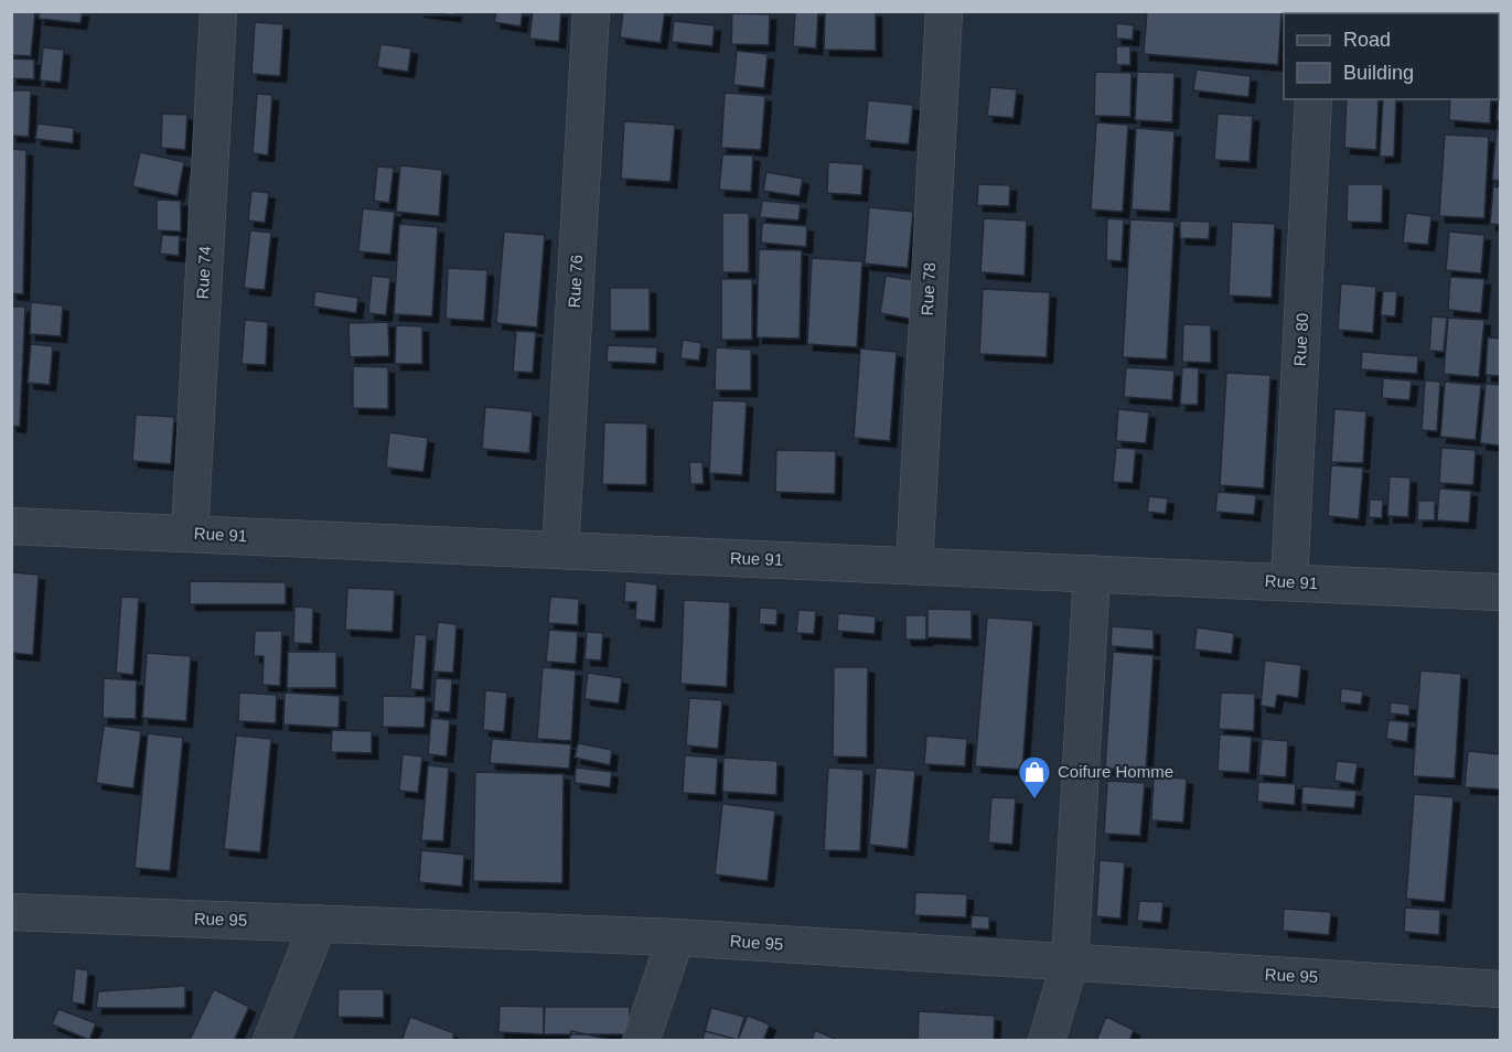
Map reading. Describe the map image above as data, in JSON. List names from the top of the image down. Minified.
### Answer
{"streets":{"street":["Rue 74","Rue 76","Rue 78","Rue 80","Rue 91","Rue 95"]},"crossings":[["Rue 74","Rue 91"],["Rue 76","Rue 91"],["Rue 78","Rue 91"],["Rue 80","Rue 91"]],"places":{"shop":["Coifure Homme"]},"legend":["Road","Building"]}
